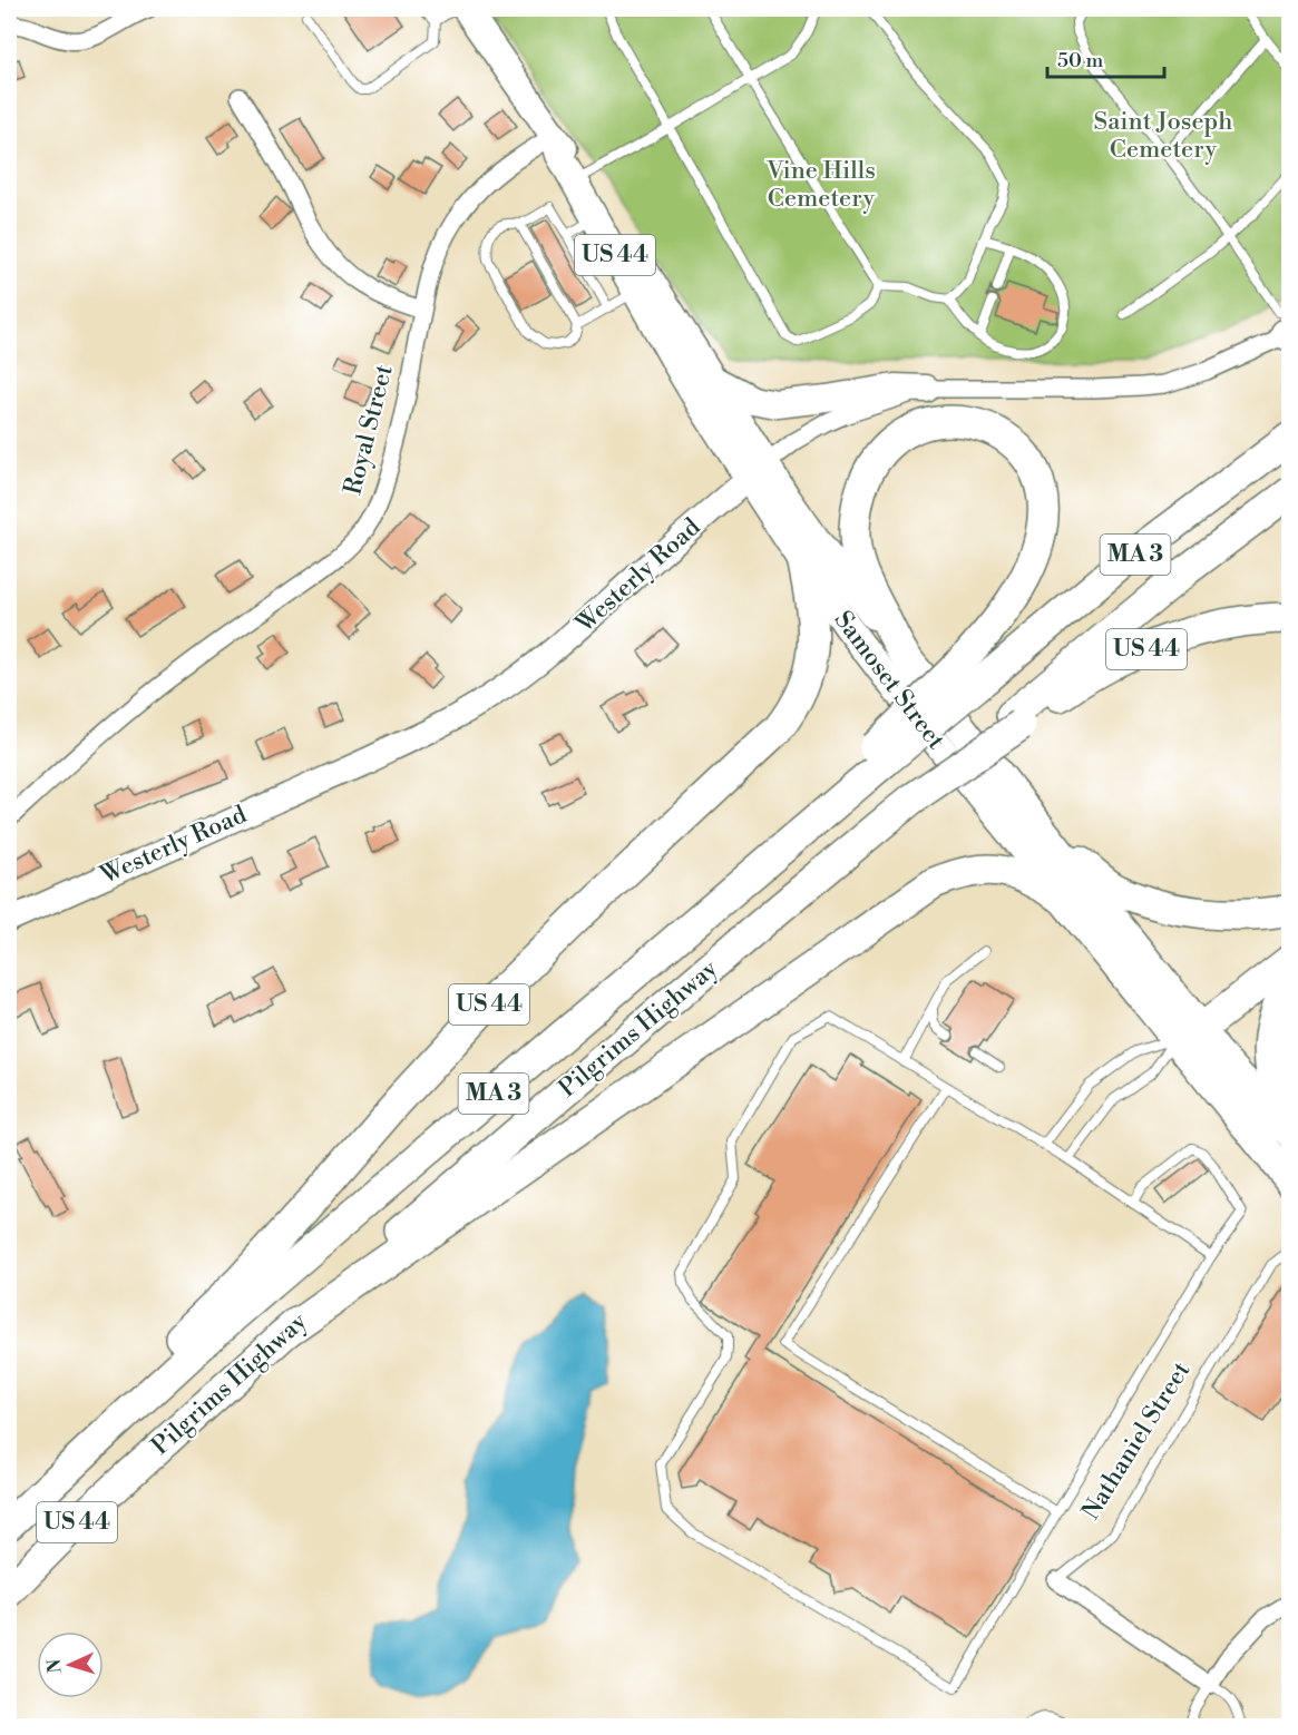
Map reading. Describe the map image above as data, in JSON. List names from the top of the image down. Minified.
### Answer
{"streets":{"highway":["US 44","MA 3","Samoset Street","Pilgrims Highway"],"street":["Royal Street","Westerly Road","Nathaniel Street"]},"crossings":[["US 44","MA 3"],["US 44","Samoset Street"],["US 44","Pilgrims Highway"],["Royal Street","Samoset Street"],["MA 3","Pilgrims Highway"],["Westerly Road","Samoset Street"]],"parks":["Saint Joseph Cemetery","Vine Hills Cemetery"],"scale_bar":"50 m","north":"left"}
